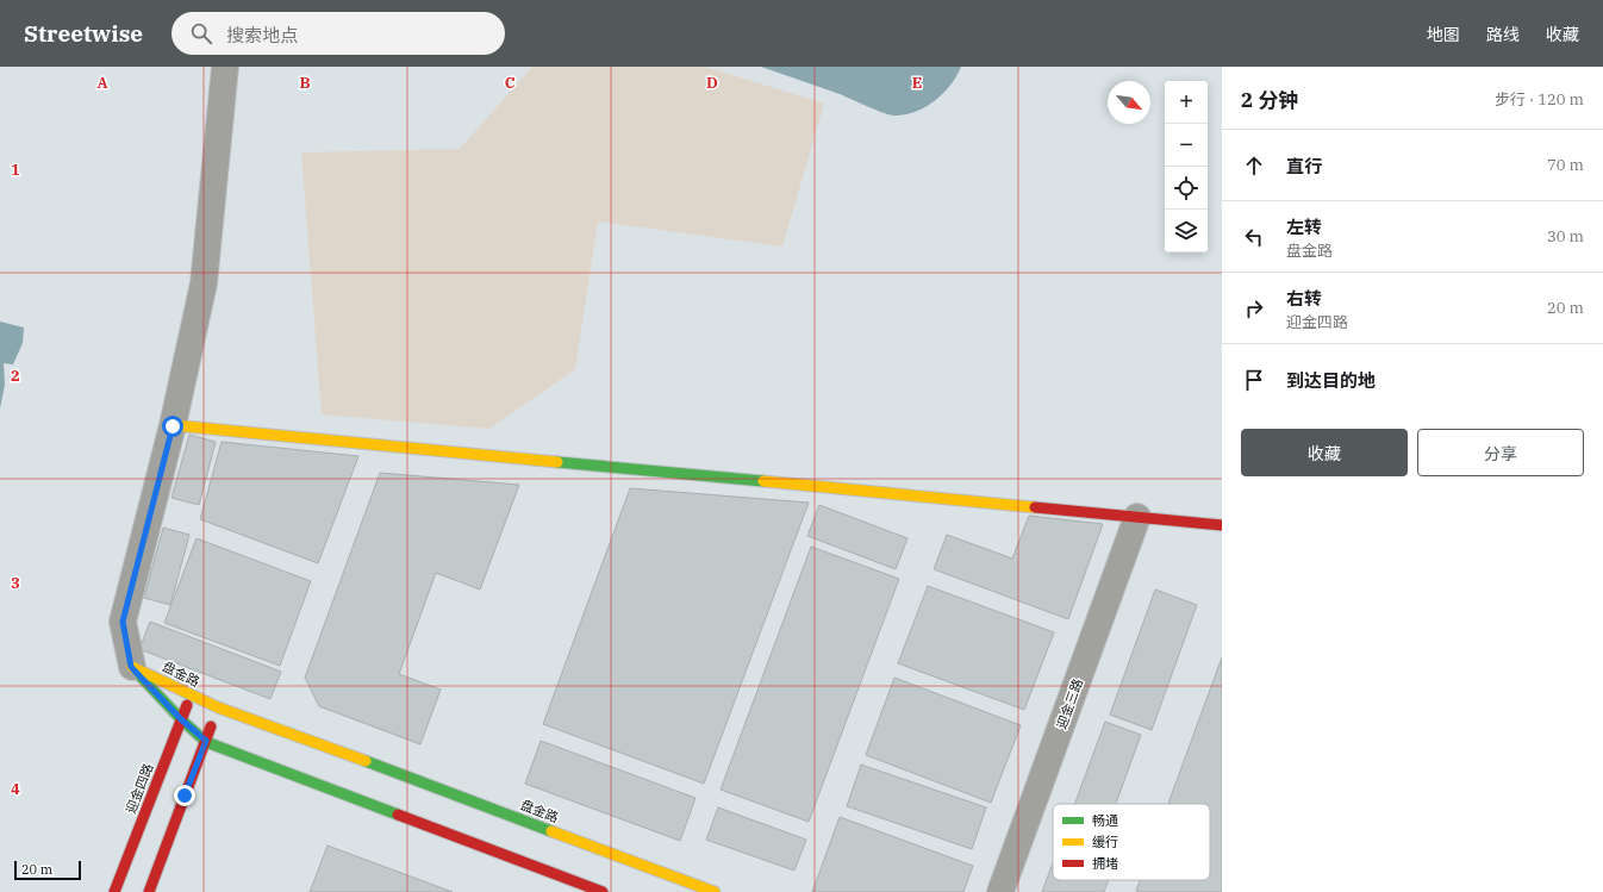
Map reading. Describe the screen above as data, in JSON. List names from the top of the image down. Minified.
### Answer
{"streets":{"street":["盘金路","迎金三路","迎金四路"]},"crossings":[["盘金路","迎金四路"]],"legend":["畅通","缓行","拥堵"],"scale_bar":"20 m","north":"bottom right","page":{"header":"Streetwise","search":"搜索地点","nav":["地图","路线","收藏"],"heading":["2 分钟","步行 · 120 m"],"map_buttons":["+","−"],"list":[["直行","70 m"],["左转","盘金路","30 m"],["右转","迎金四路","20 m"],"到达目的地"],"buttons":["收藏","分享"],"scale":"20 m"},"grid":{"columns":["A","B","C","D","E"],"rows":["1","2","3","4"]}}
